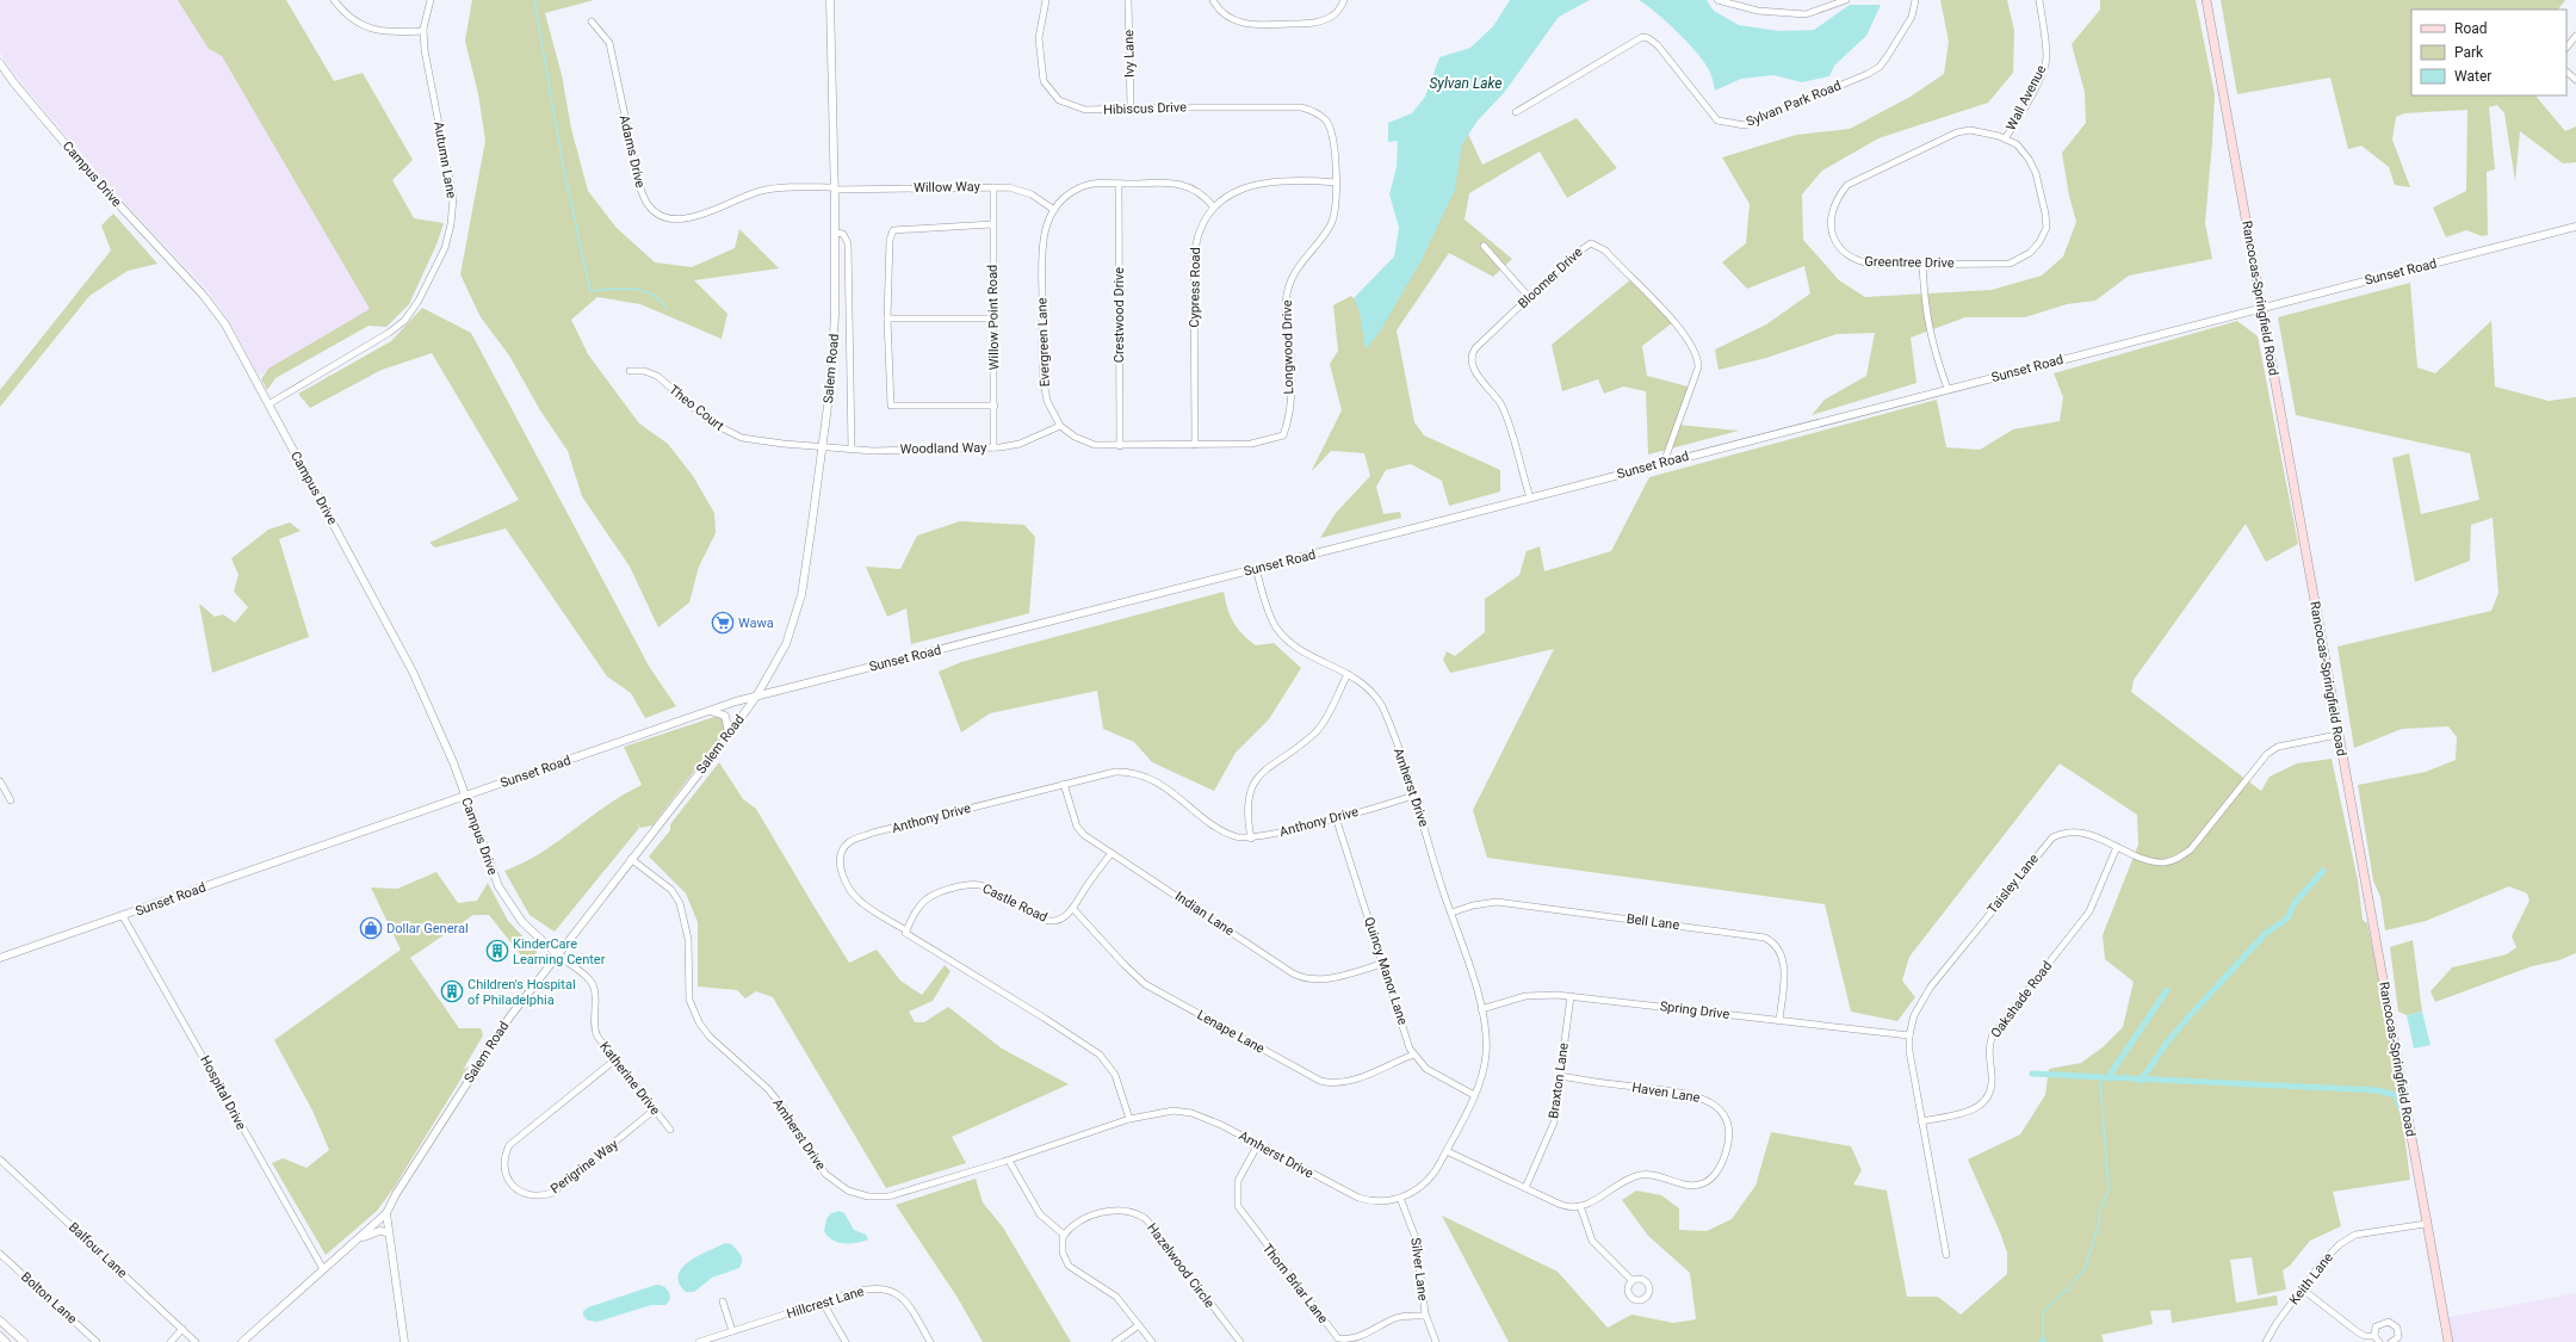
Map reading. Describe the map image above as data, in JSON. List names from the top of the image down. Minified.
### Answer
{"streets":{"main road":["Rancocas-Springfield Road"],"street":["Ivy Lane","Wall Avenue","Sylvan Park Road","Hibiscus Drive","Adams Drive","Autumn Lane","Campus Drive","Willow Way","Greentree Drive","Sunset Road","Bloomer Drive","Cypress Road","Crestwood Drive","Willow Point Road","Evergreen Lane","Longwood Drive","Salem Road","Theo Court","Woodland Way","Amherst Drive","Anthony Drive","Taisley Lane","Castle Road","Indian Lane","Bell Lane","Quincy Manor Lane","Oakshade Road","Spring Drive","Lenape Lane","Katherine Drive","Braxton Lane","Hospital Drive","Haven Lane","Perigrine Way","Balfour Lane","Hazelwood Circle","Silver Lane","Keith Lane","Thorn Briar Lane","Bolton Lane","Hillcrest Lane"]},"crossings":[["Ivy Lane","Hibiscus Drive"],["Wall Avenue","Greentree Drive"],["Hibiscus Drive","Longwood Drive"],["Adams Drive","Willow Way"],["Adams Drive","Salem Road"],["Autumn Lane","Campus Drive"],["Campus Drive","Sunset Road"],["Campus Drive","Salem Road"],["Campus Drive","Katherine Drive"],["Willow Way","Willow Point Road"],["Willow Way","Evergreen Lane"],["Willow Way","Salem Road"],["Sunset Road","Bloomer Drive"],["Sunset Road","Rancocas-Springfield Road"],["Sunset Road","Salem Road"],["Sunset Road","Amherst Drive"],["Sunset Road","Hospital Drive"],["Cypress Road","Evergreen Lane"],["Cypress Road","Longwood Drive"],["Rancocas-Springfield Road","Taisley Lane"],["Rancocas-Springfield Road","Keith Lane"],["Crestwood Drive","Evergreen Lane"],["Willow Point Road","Woodland Way"],["Evergreen Lane","Woodland Way"],["Salem Road","Theo Court"],["Salem Road","Woodland Way"],["Salem Road","Amherst Drive"],["Salem Road","Katherine Drive"],["Salem Road","Hospital Drive"],["Theo Court","Woodland Way"],["Amherst Drive","Anthony Drive"],["Amherst Drive","Bell Lane"],["Amherst Drive","Quincy Manor Lane"],["Amherst Drive","Spring Drive"],["Amherst Drive","Silver Lane"],["Amherst Drive","Thorn Briar Lane"],["Anthony Drive","Castle Road"],["Anthony Drive","Indian Lane"],["Anthony Drive","Quincy Manor Lane"],["Taisley Lane","Oakshade Road"],["Taisley Lane","Spring Drive"],["Castle Road","Indian Lane"],["Castle Road","Lenape Lane"],["Indian Lane","Quincy Manor Lane"],["Bell Lane","Spring Drive"],["Quincy Manor Lane","Lenape Lane"],["Spring Drive","Braxton Lane"],["Katherine Drive","Perigrine Way"],["Braxton Lane","Haven Lane"],["Silver Lane","Thorn Briar Lane"]],"water":["Sylvan Lake"],"places":{"supermarket":["Wawa"],"shop":["Dollar General"],"building":["KinderCare Learning Center","Children's Hospital of Philadelphia"]},"legend":["Road","Park","Water"]}
